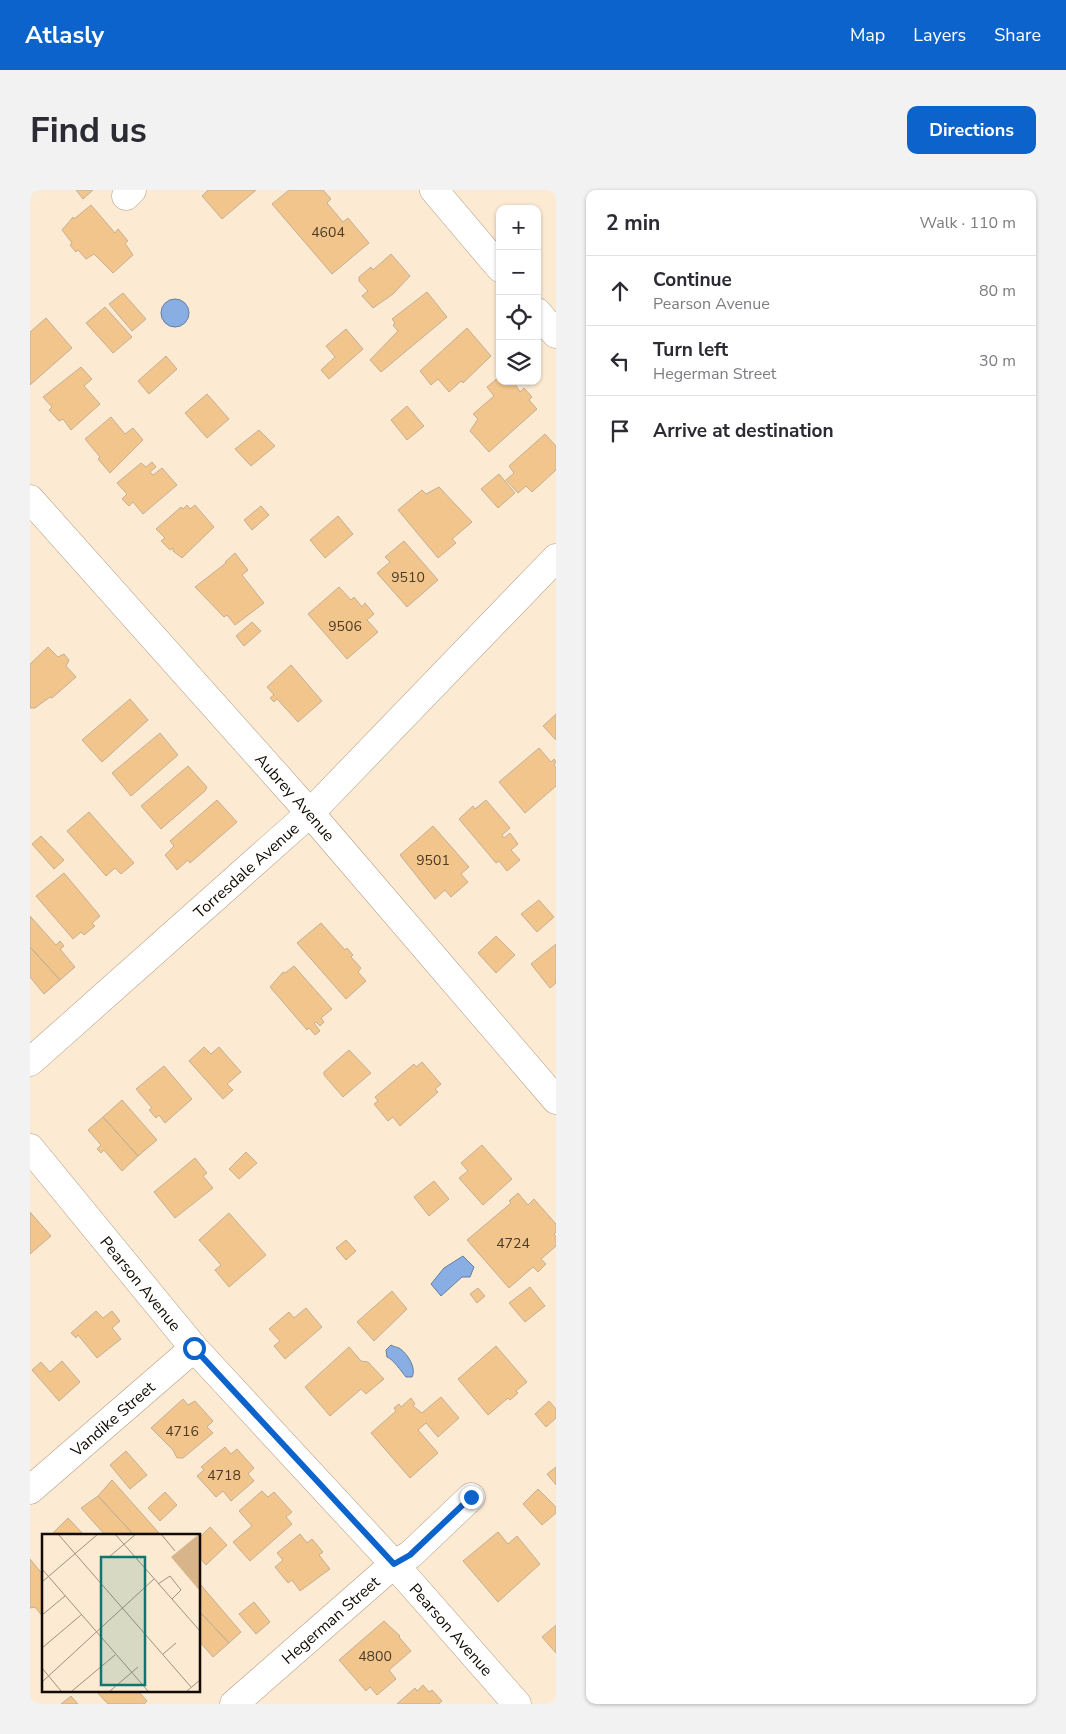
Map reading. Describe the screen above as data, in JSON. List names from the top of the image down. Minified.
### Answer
{"streets":{"street":["Aubrey Avenue","Torresdale Avenue","Pearson Avenue","Vandike Street","Hegerman Street"]},"crossings":[["Aubrey Avenue","Torresdale Avenue"],["Pearson Avenue","Vandike Street"],["Pearson Avenue","Hegerman Street"]],"house_numbers":["4604","9510","9506","9501","4724","4716","4718","4800"],"page":{"header":"Atlasly","nav":["Map","Layers","Share"],"buttons":"Directions","title":"Find us","heading":["2 min","Walk · 110 m"],"map_buttons":["+","−"],"list":[["Continue","Pearson Avenue","80 m"],["Turn left","Hegerman Street","30 m"],"Arrive at destination"]}}
